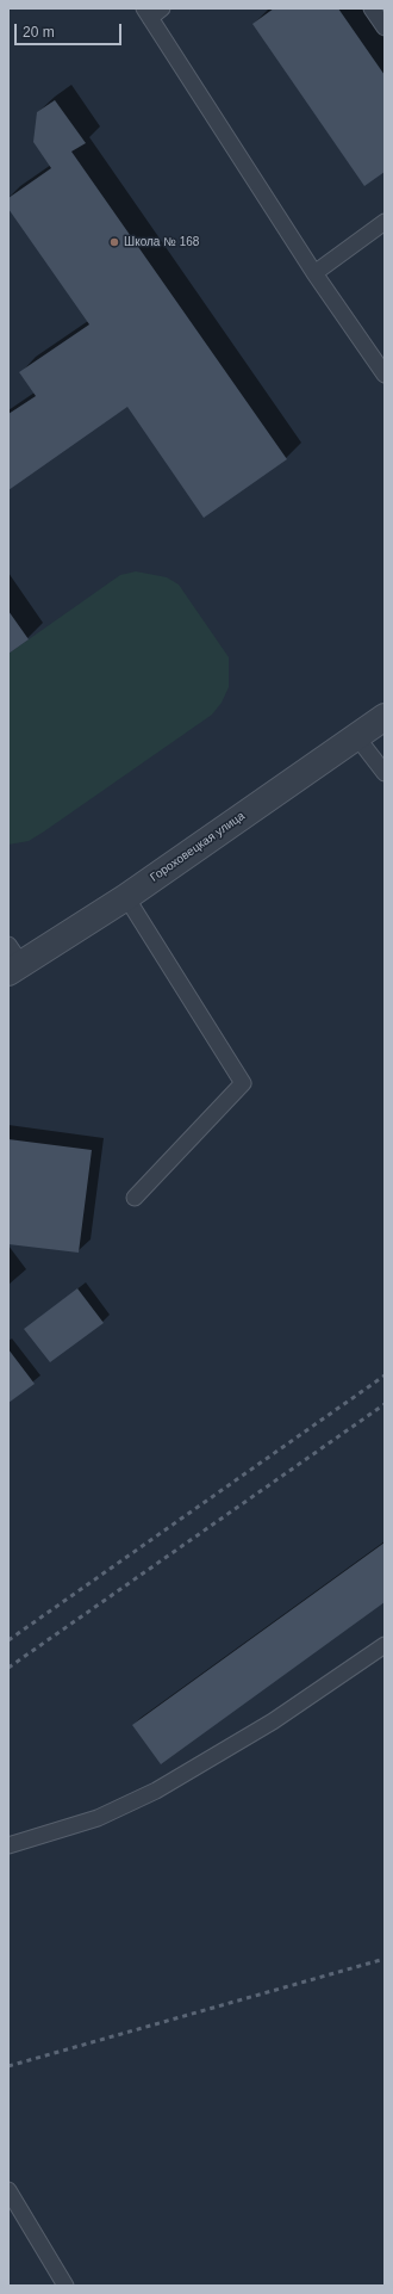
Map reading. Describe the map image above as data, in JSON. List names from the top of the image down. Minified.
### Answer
{"streets":{"street":["Гороховецкая улица"]},"places":["Школа № 168"],"scale_bar":"20 m"}
